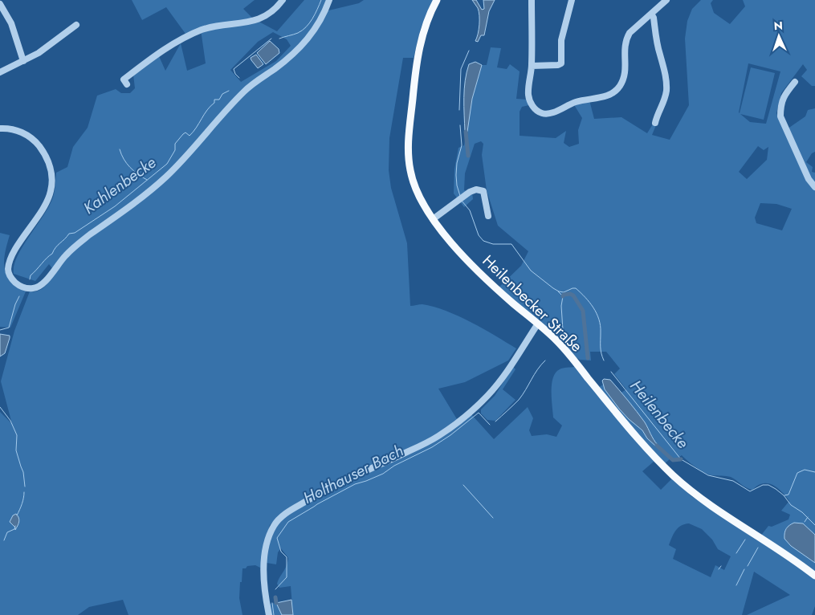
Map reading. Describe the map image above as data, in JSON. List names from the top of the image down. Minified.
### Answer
{"streets":{"main road":["Heilenbecker Straße"]},"water":["Kahlenbecke","Heilenbecke","Holthauser Bach"],"north":"top"}
